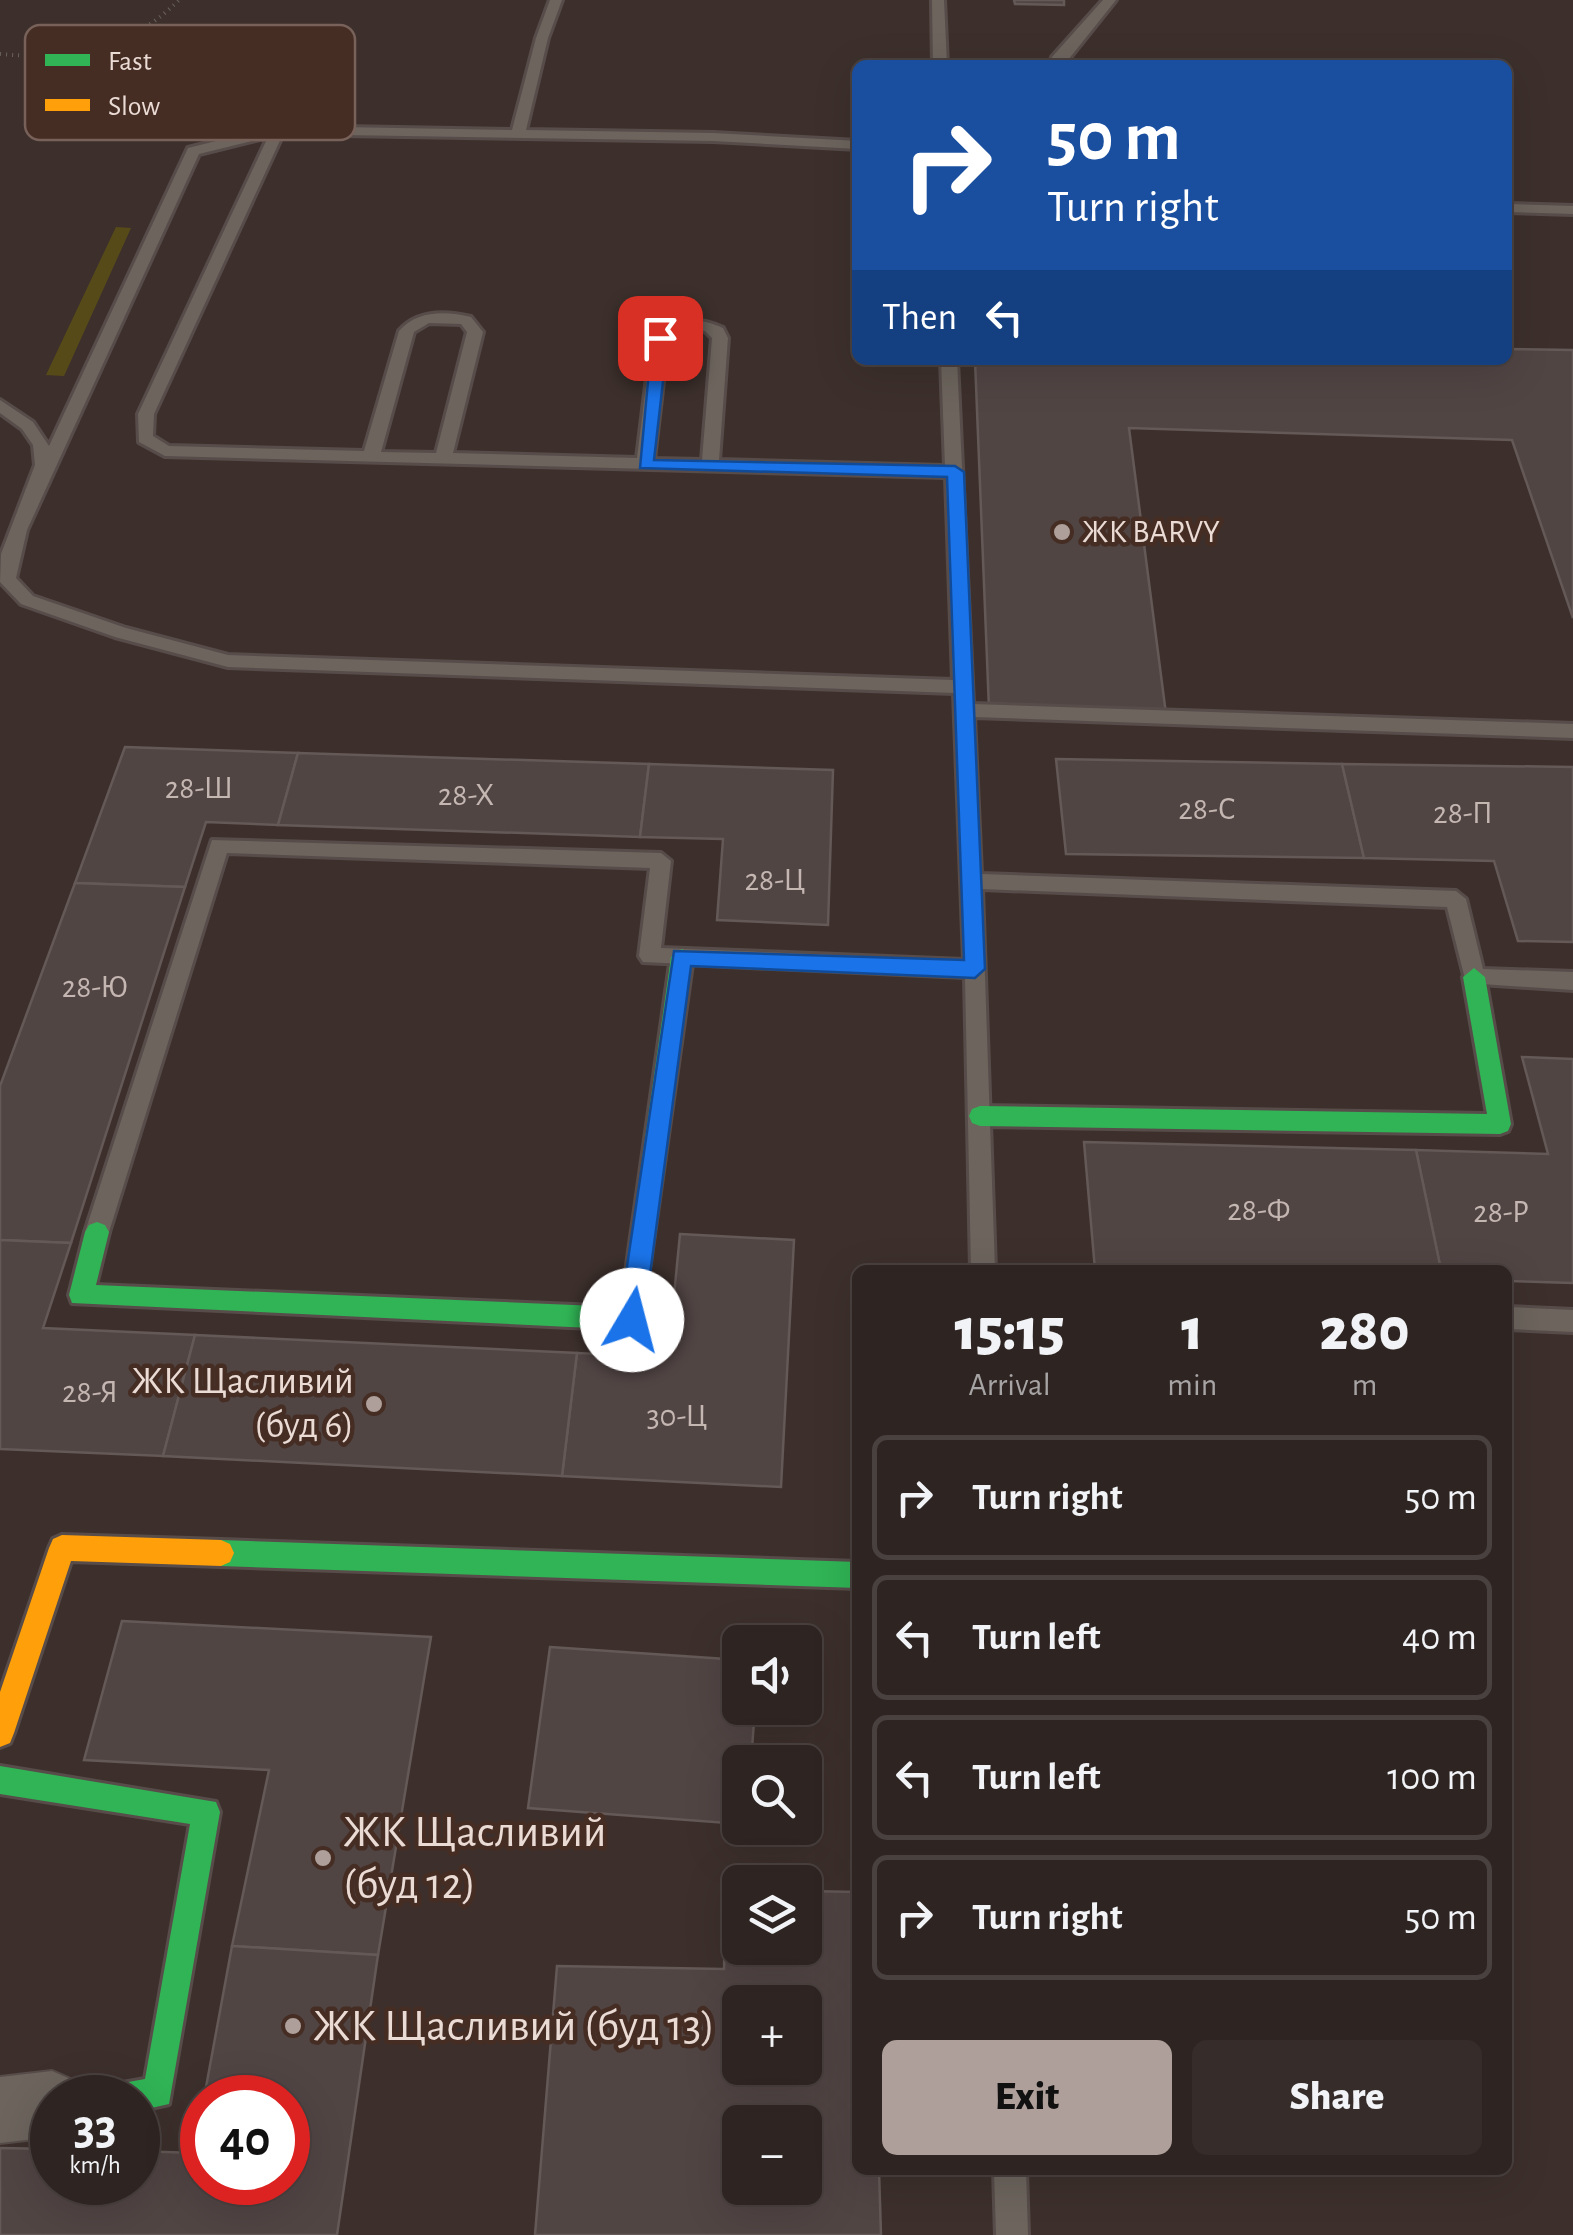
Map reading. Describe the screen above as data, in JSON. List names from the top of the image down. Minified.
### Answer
{"places":["ЖК BARVY","ЖК Щасливий (буд 6)","ЖК Щасливий (буд 12)","ЖК Щасливий (буд 13)"],"house_numbers":["28-Ш","28-Х","28-С","28-П","28-Ц","28-Ю","28-Ф","28-Р","28-Я","30-Ц"],"legend":["Fast","Slow"],"page":{"turn":["50 m","Turn right"],"then":"Then","eta":["15:15","Arrival","1","min","280","m"],"list":[{"name":"Turn right","value":"50 m"},{"name":"Turn left","value":"40 m"},{"name":"Turn left","value":"100 m"},{"name":"Turn right","value":"50 m"}],"map_buttons":["+","−"],"buttons":["Exit","Share"],"speed":"33 km/h","limit":"40"}}
